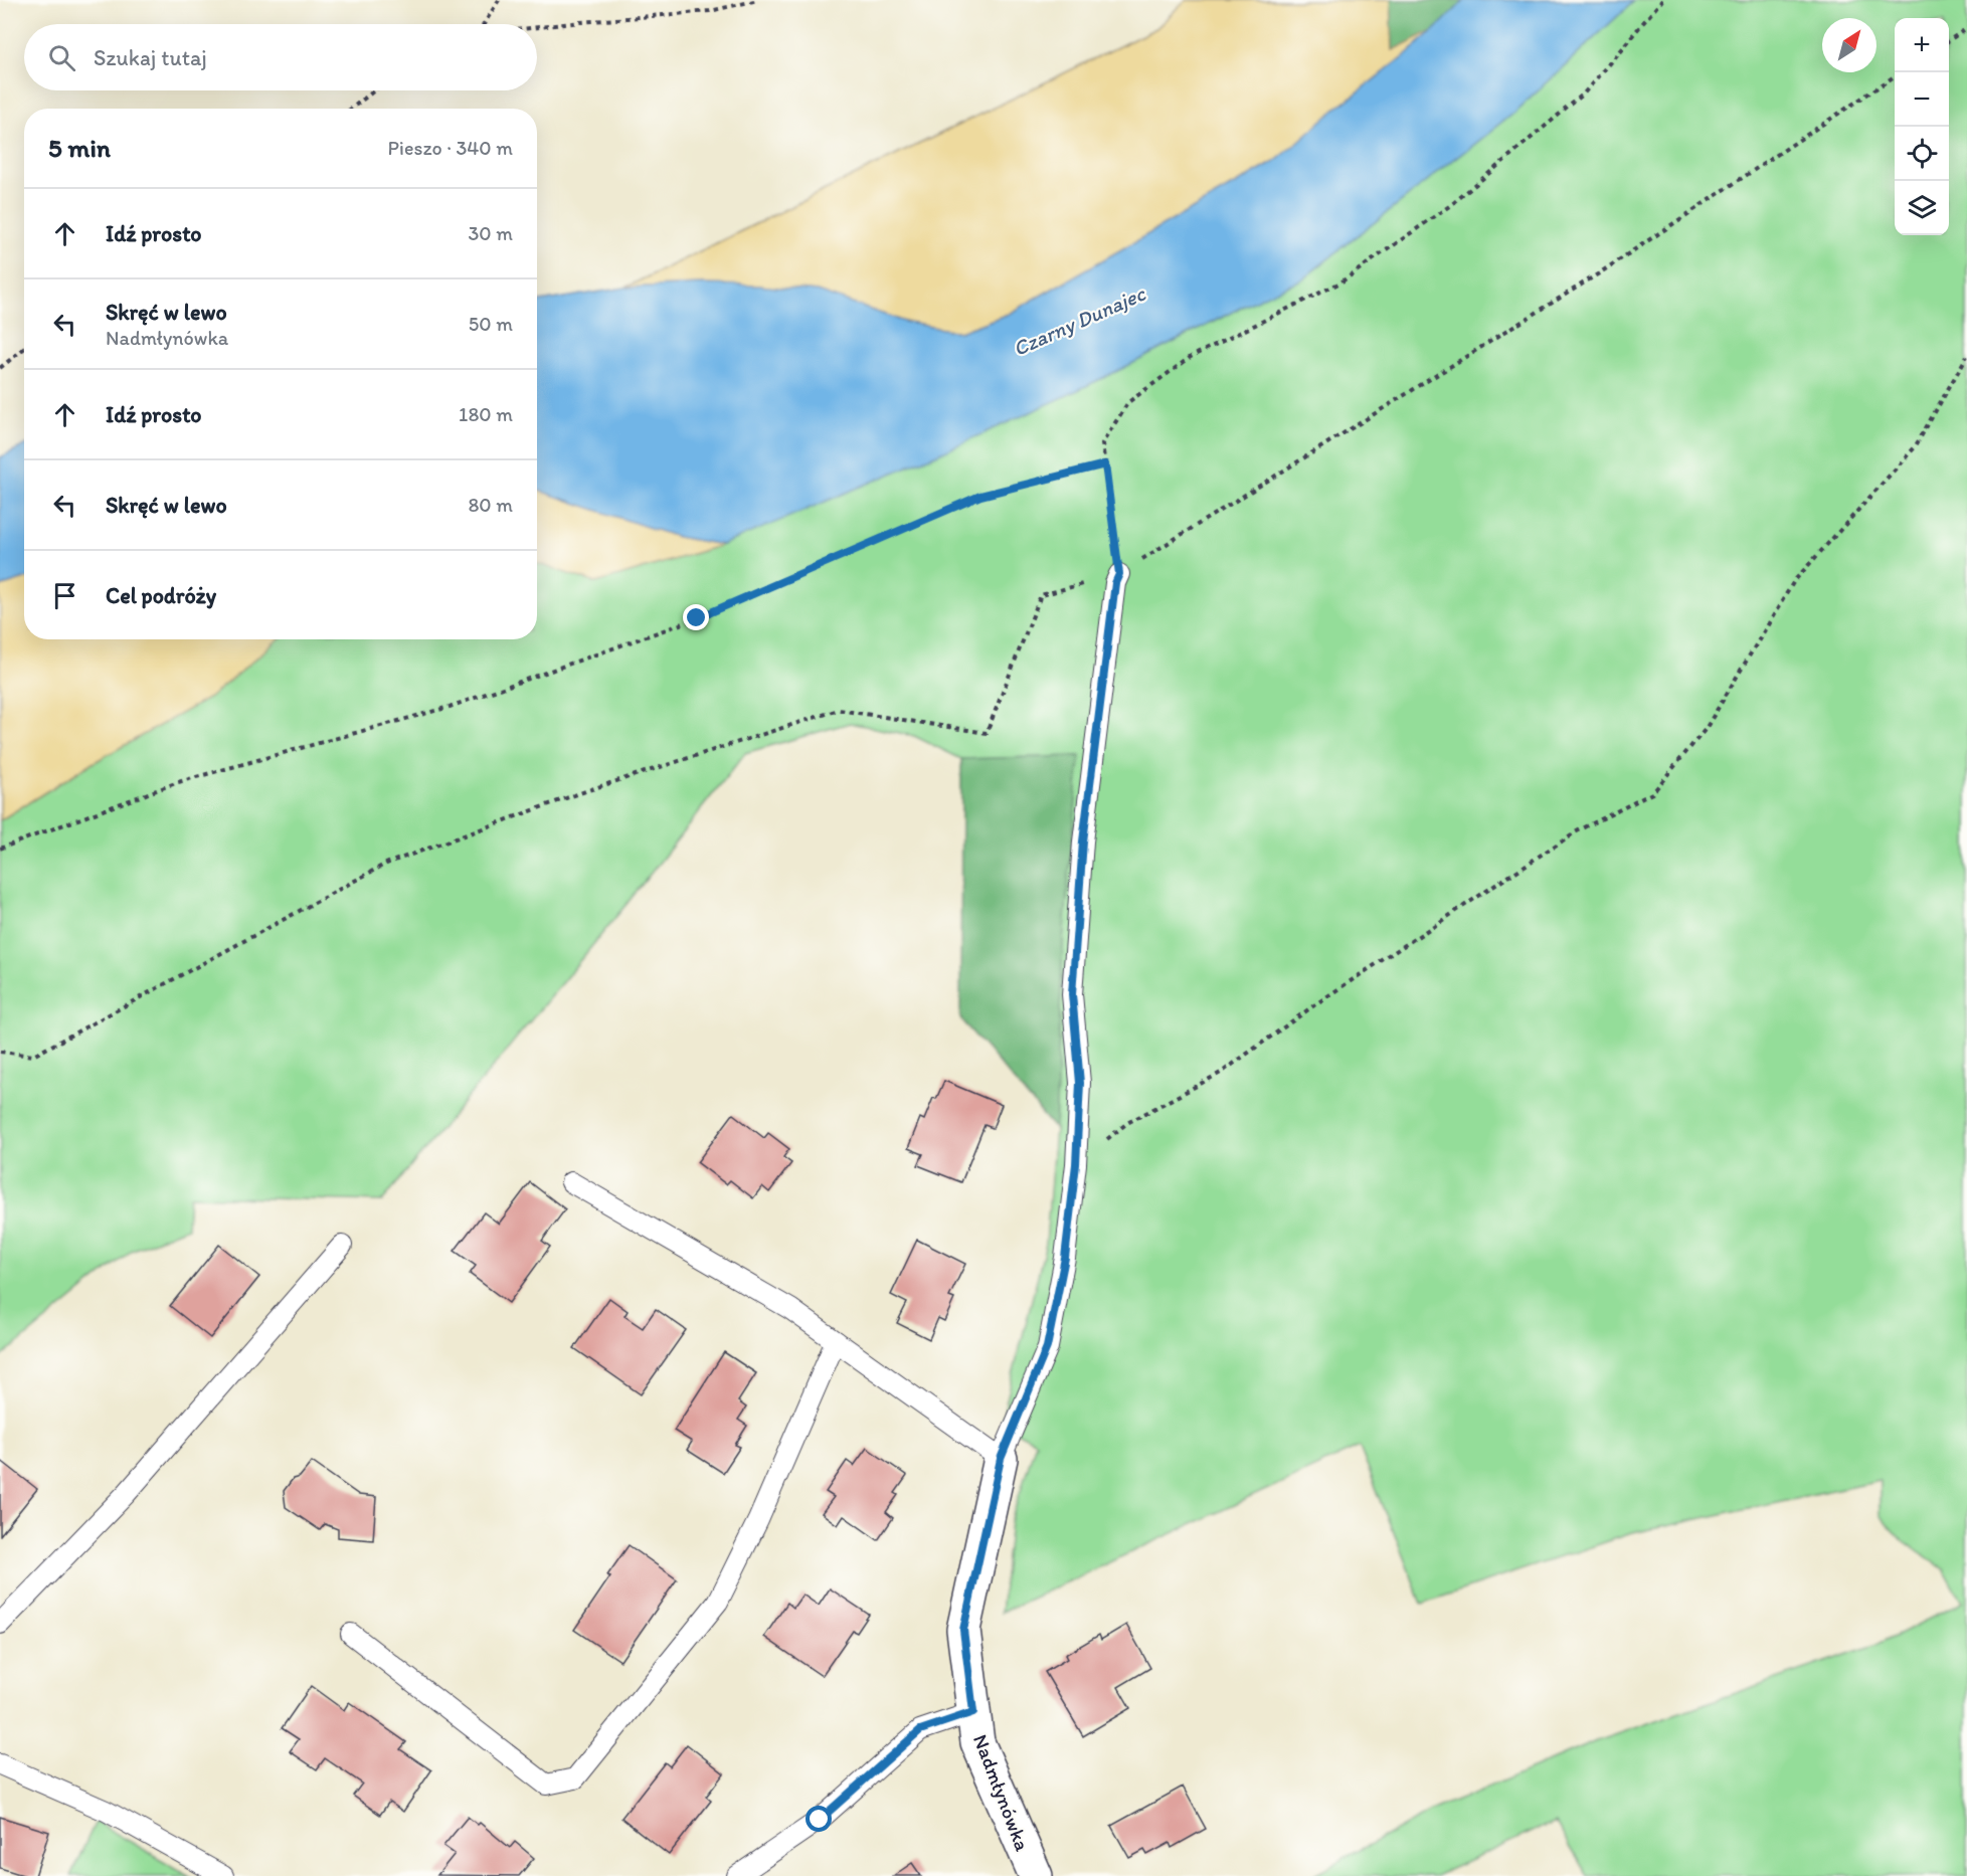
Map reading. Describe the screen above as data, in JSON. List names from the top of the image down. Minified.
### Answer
{"streets":{"street":["Nadmłynówka"]},"water":["Czarny Dunajec"],"north":"top right","page":{"map_buttons":["+","−"],"search":"Szukaj tutaj","heading":["5 min","Pieszo · 340 m"],"list":[["Idź prosto","30 m"],["Skręć w lewo","Nadmłynówka","50 m"],["Idź prosto","180 m"],["Skręć w lewo","80 m"],"Cel podróży"]}}
